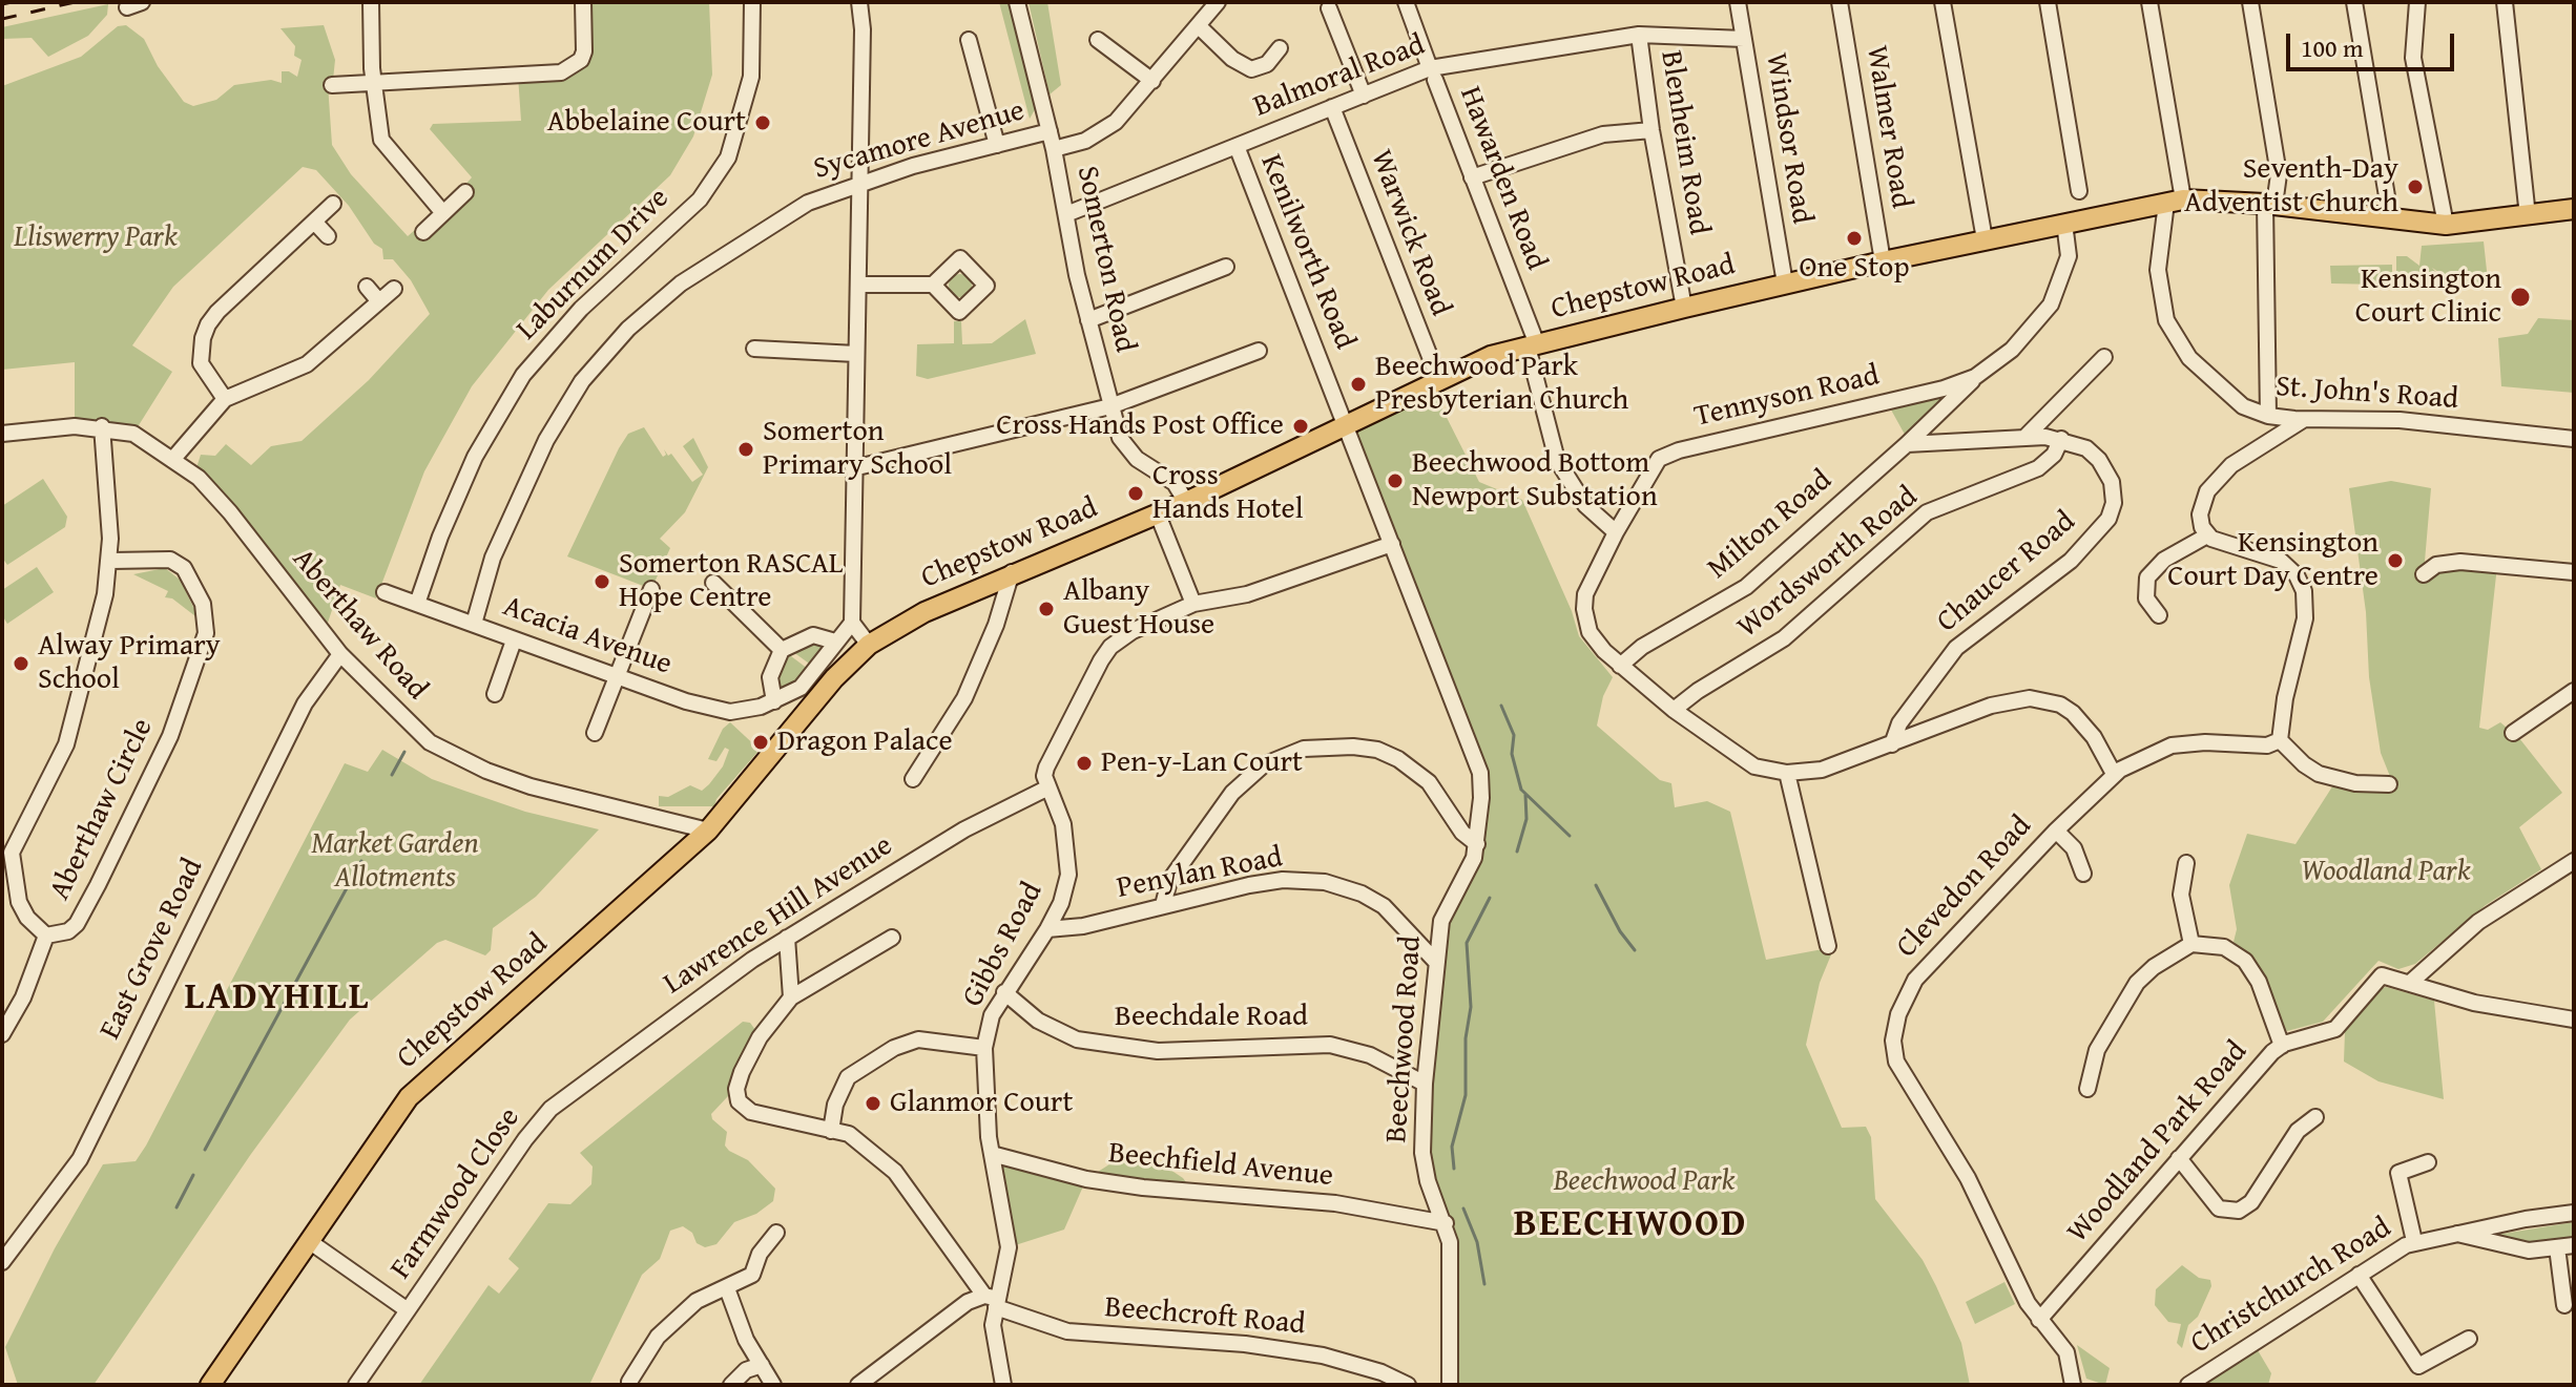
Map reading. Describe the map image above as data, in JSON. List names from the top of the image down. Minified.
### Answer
{"streets":{"main road":["Chepstow Road"],"street":["Balmoral Road","Walmer Road","Windsor Road","Sycamore Avenue","Blenheim Road","Hawarden Road","Warwick Road","Kenilworth Road","Somerton Road","Laburnum Drive","St. John's Road","Tennyson Road","Milton Road","Wordsworth Road","Chaucer Road","Aberthaw Road","Acacia Avenue","Aberthaw Circle","Penylan Road","Clevedon Road","Lawrence Hill Avenue","Gibbs Road","East Grove Road","Beechdale Road","Beechwood Road","Woodland Park Road","Beechfield Avenue","Farmwood Close","Christchurch Road","Beechcroft Road"]},"crossings":[["Balmoral Road","Windsor Road"],["Balmoral Road","Blenheim Road"],["Balmoral Road","Hawarden Road"],["Balmoral Road","Warwick Road"],["Balmoral Road","Kenilworth Road"],["Balmoral Road","Somerton Road"],["Walmer Road","Chepstow Road"],["Windsor Road","Chepstow Road"],["Sycamore Avenue","Somerton Road"],["Sycamore Avenue","Acacia Avenue"],["Blenheim Road","Chepstow Road"],["Hawarden Road","Chepstow Road"],["Hawarden Road","Tennyson Road"],["Warwick Road","Chepstow Road"],["Kenilworth Road","Chepstow Road"],["Kenilworth Road","Beechwood Road"],["Somerton Road","Chepstow Road"],["Laburnum Drive","Acacia Avenue"],["Chepstow Road","St. John's Road"],["Chepstow Road","Tennyson Road"],["Chepstow Road","Aberthaw Road"],["Chepstow Road","Beechwood Road"],["Chepstow Road","Farmwood Close"],["Tennyson Road","Milton Road"],["Tennyson Road","Wordsworth Road"],["Wordsworth Road","Chaucer Road"],["Aberthaw Road","Aberthaw Circle"],["Aberthaw Road","East Grove Road"],["Penylan Road","Gibbs Road"],["Penylan Road","Beechwood Road"],["Clevedon Road","Woodland Park Road"],["Lawrence Hill Avenue","Gibbs Road"],["Lawrence Hill Avenue","Farmwood Close"],["Gibbs Road","Beechdale Road"],["Gibbs Road","Beechfield Avenue"],["Gibbs Road","Beechcroft Road"],["Beechdale Road","Beechwood Road"],["Beechwood Road","Beechfield Avenue"]],"districts":["LADYHILL","BEECHWOOD"],"parks":["Lliswerry Park","Market Garden Allotments","Woodland Park","Beechwood Park"],"places":["Abbelaine Court","Seventh-Day Adventist Church","One Stop","Kensington Court Clinic","Beechwood Park Presbyterian Church","Cross Hands Post Office","Somerton Primary School","Beechwood Bottom Newport Substation","Cross Hands Hotel","Kensington Court Day Centre","Somerton RASCAL Hope Centre","Albany Guest House","Alway Primary School","Dragon Palace","Pen-y-Lan Court","Glanmor Court"],"scale_bar":"100 m"}
